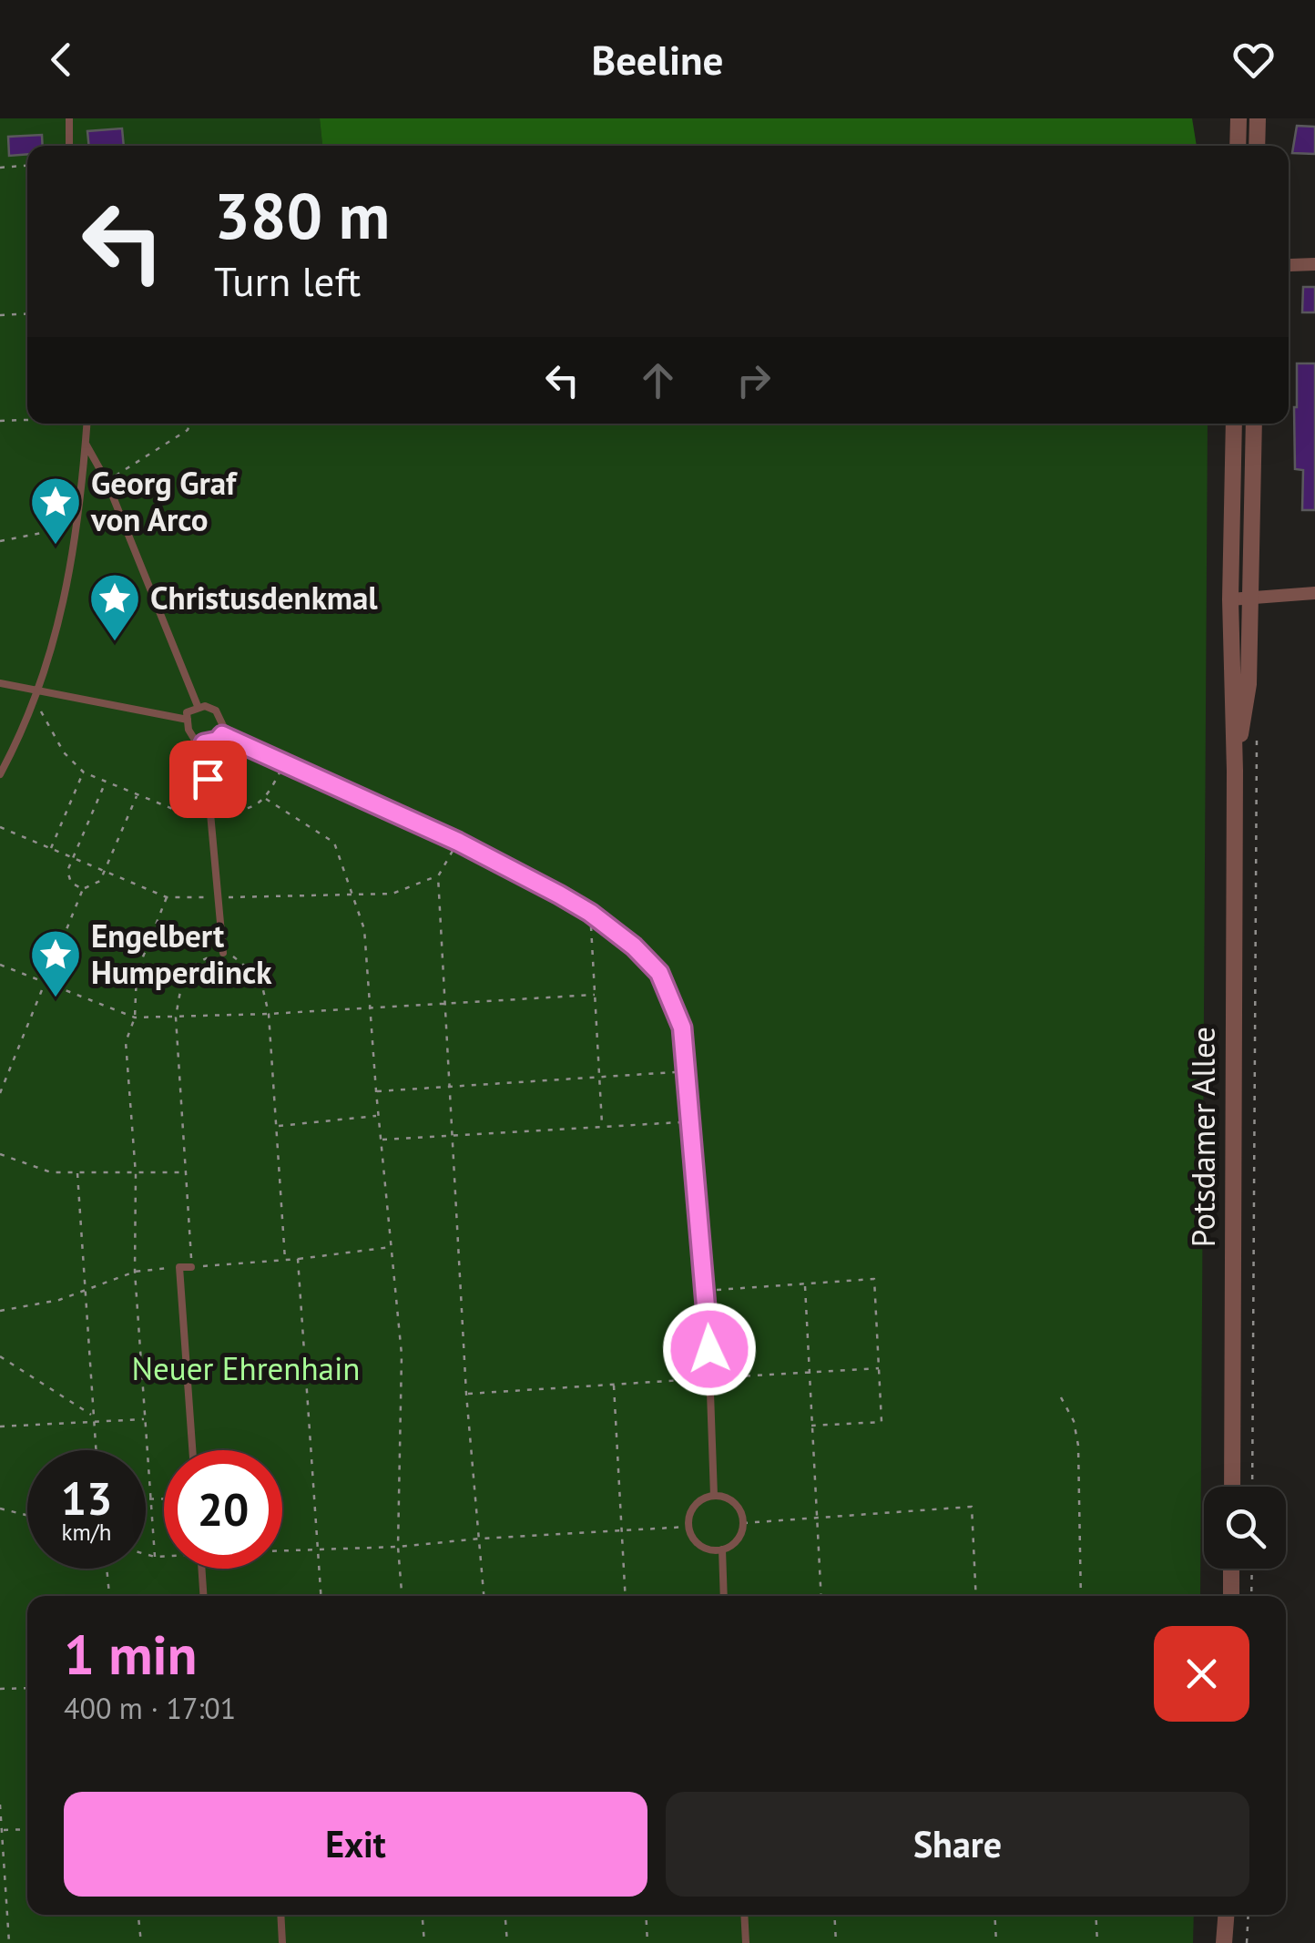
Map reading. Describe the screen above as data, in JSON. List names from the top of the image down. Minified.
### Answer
{"streets":{"street":["Potsdamer Allee"]},"parks":["Neuer Ehrenhain"],"places":{"place":["Georg Graf von Arco","Christusdenkmal","Engelbert Humperdinck"]},"page":{"header":"Beeline","turn":["380 m","Turn left"],"speed":"13 km/h","limit":"20","heading":["1 min","400 m · 17:01"],"buttons":["Exit","Share"]}}
